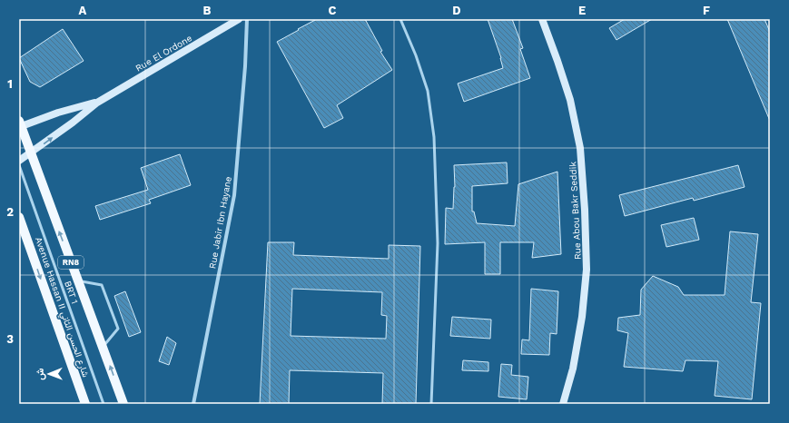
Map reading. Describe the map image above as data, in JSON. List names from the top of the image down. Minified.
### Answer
{"streets":{"main road":["RN8","Avenue Hassan II شارع الحسن الثاني"],"street":["Rue El Ordone","Rue Abou Bakr Seddik","Rue Jabir Ibn Hayane"],"lane":["BRT 1"]},"crossings":[["Rue El Ordone","RN8"]],"north":"left","grid":{"columns":["A","B","C","D","E","F"],"rows":["1","2","3"]}}
